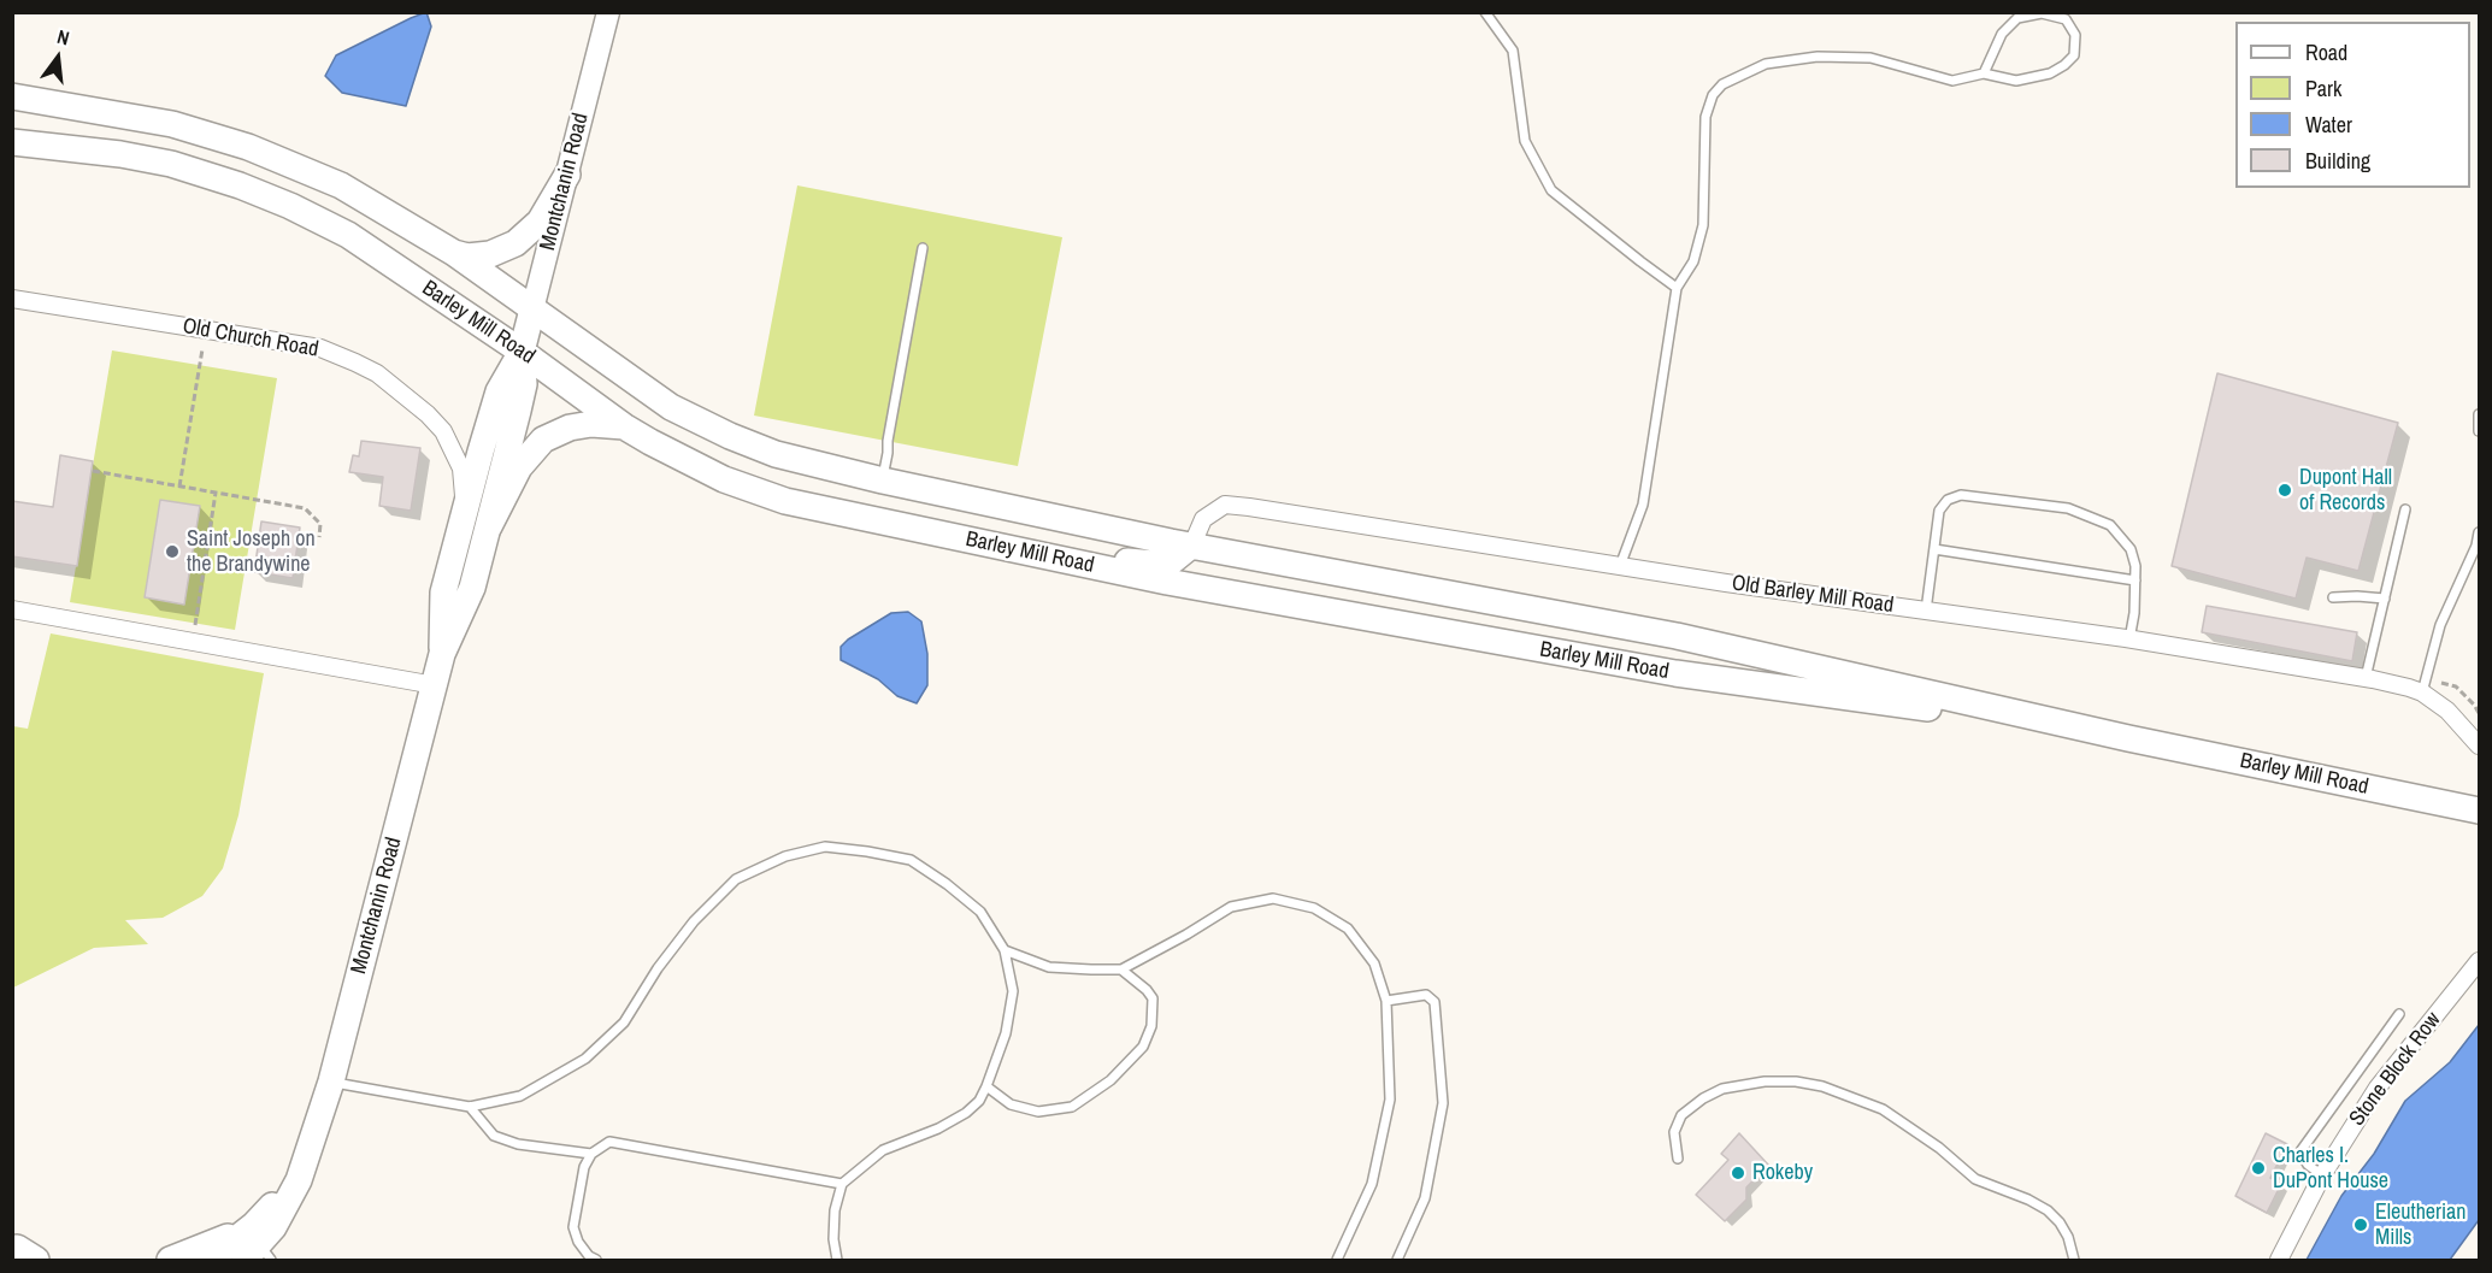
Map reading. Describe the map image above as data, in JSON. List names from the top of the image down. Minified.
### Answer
{"streets":{"main road":["Montchanin Road","Barley Mill Road"],"street":["Old Church Road","Old Barley Mill Road","Stone Block Row"]},"crossings":[["Montchanin Road","Barley Mill Road"],["Montchanin Road","Old Church Road"],["Barley Mill Road","Old Barley Mill Road"]],"places":["Dupont Hall of Records","Saint Joseph on the Brandywine","Charles I. DuPont House","Rokeby","Eleutherian Mills"],"legend":["Road","Park","Water","Building"],"north":"top"}
